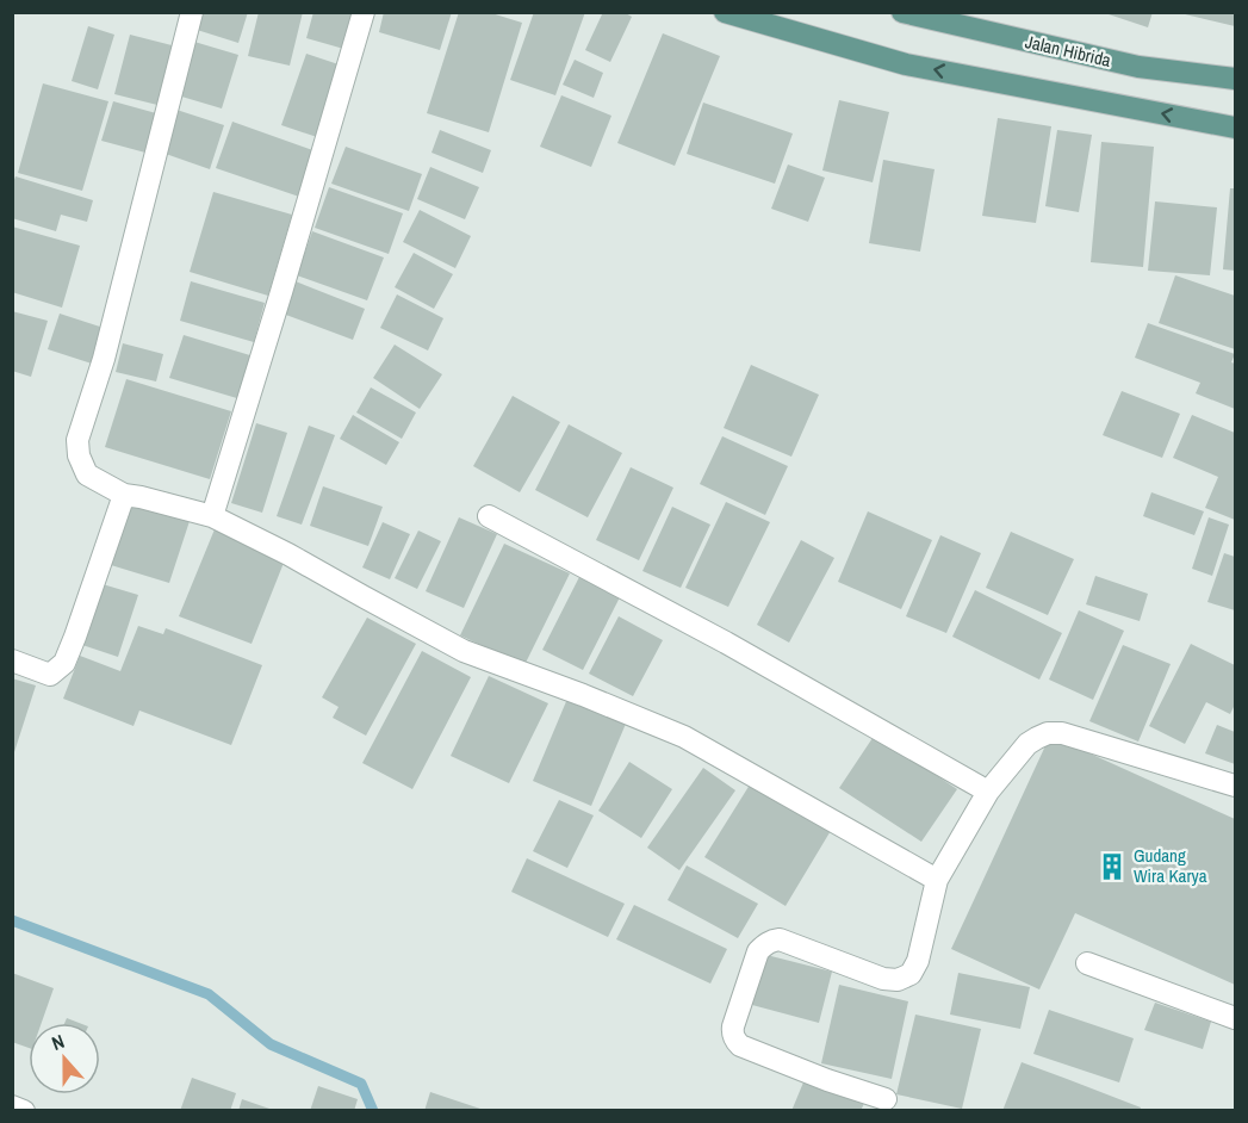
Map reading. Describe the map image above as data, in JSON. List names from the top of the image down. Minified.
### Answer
{"streets":{"main road":["Jalan Hibrida"]},"places":{"building":["Gudang Wira Karya"]},"north":"top"}
